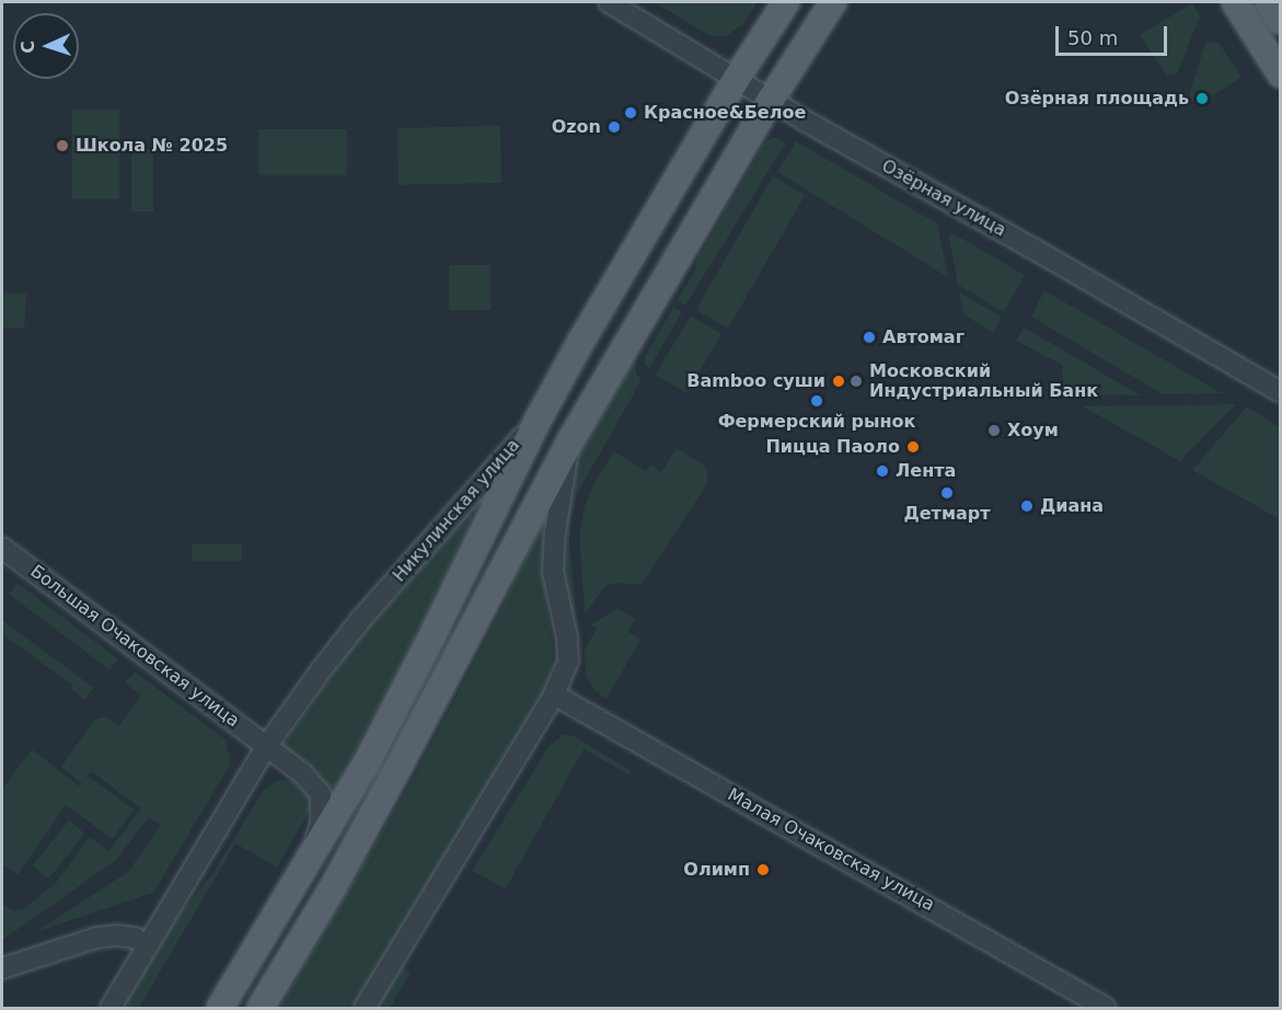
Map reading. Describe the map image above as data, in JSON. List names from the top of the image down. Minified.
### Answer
{"streets":{"main road":["Никулинская улица"],"street":["Озёрная улица","Большая Очаковская улица","Малая Очаковская улица"]},"crossings":[["Озёрная улица","Никулинская улица"],["Никулинская улица","Большая Очаковская улица"]],"places":["Озёрная площадь","Красное&Белое","Ozon","Школа № 2025","Автомаг","Bamboo суши","Московский Индустриальный Банк","Фермерский рынок","Хоум","Пицца Паоло","Лента","Детмарт","Диана","Олимп"],"scale_bar":"50 m","north":"left"}
